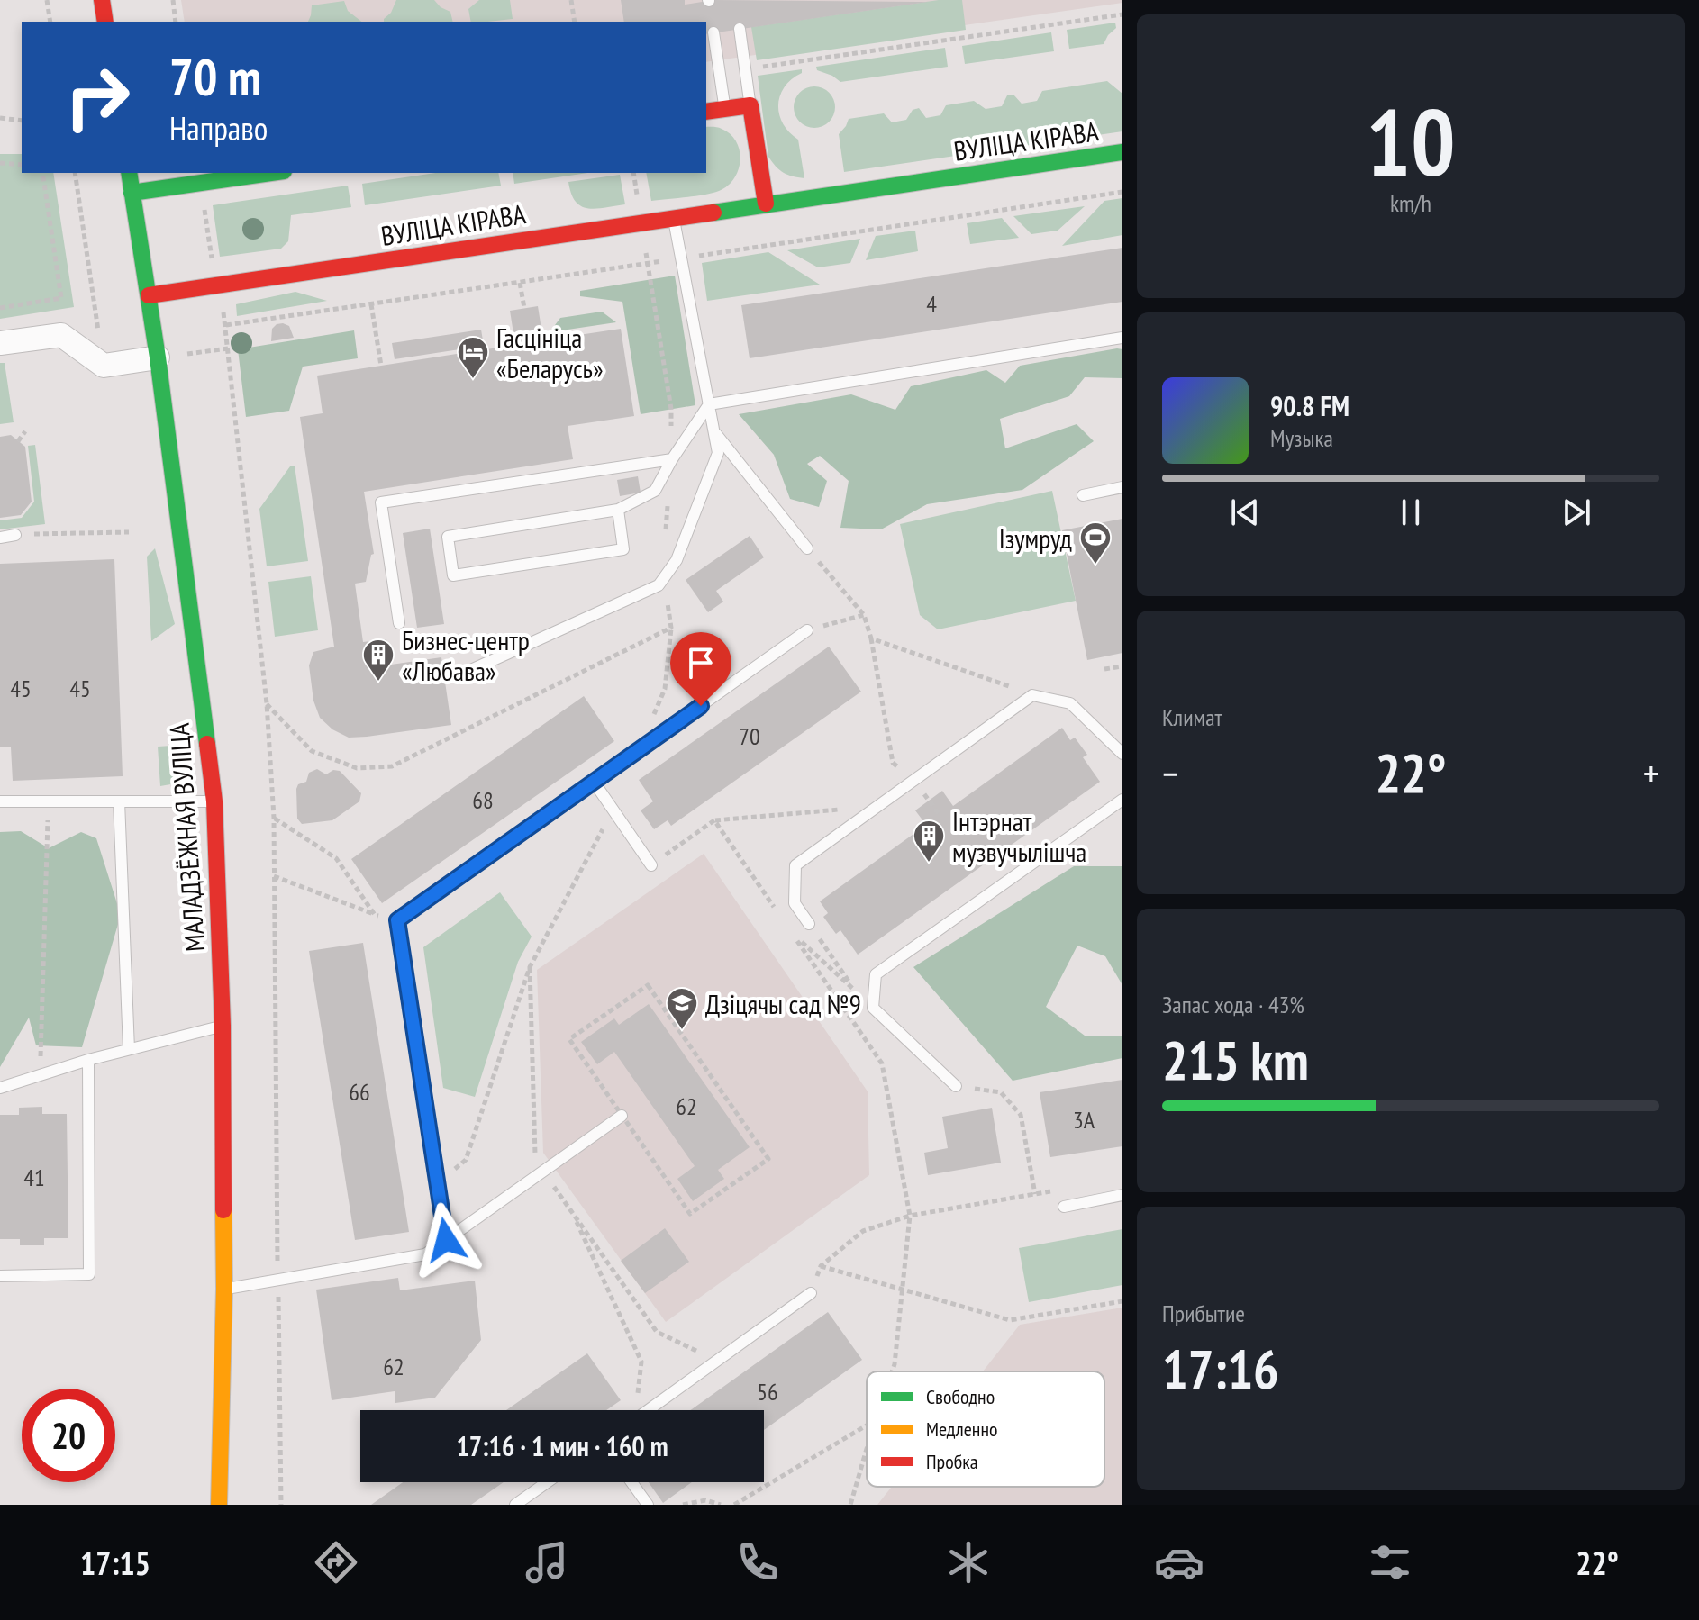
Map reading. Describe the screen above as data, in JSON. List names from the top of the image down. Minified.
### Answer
{"streets":{"main road":["ВУЛІЦА КІРАВА","МАЛАДЗЁЖНАЯ ВУЛІЦА"]},"crossings":[["ВУЛІЦА КІРАВА","МАЛАДЗЁЖНАЯ ВУЛІЦА"]],"places":{"hotel":["Гасцініца «Беларусь»"],"sports":["Ізумруд"],"building":["Бизнес-центр «Любава»","Інтэрнат музвучылішча"],"school or university":["Дзіцячы сад №9"]},"house_numbers":["4","45","45","70","68","66","62","3А","41","62","56"],"legend":["Свободно","Медленно","Пробка"],"page":{"tile":[["10","km/h"],"Климат",["Запас хода · 43%","215 km"],["Прибытие","17:16"]],"turn":["70 m","Направо"],"song":["90.8 FM","Музыка"],"heat":["−","22°","+"],"limit":"20","trip":"17:16 · 1 мин · 160 m","tabs":["17:15","22°"]}}
